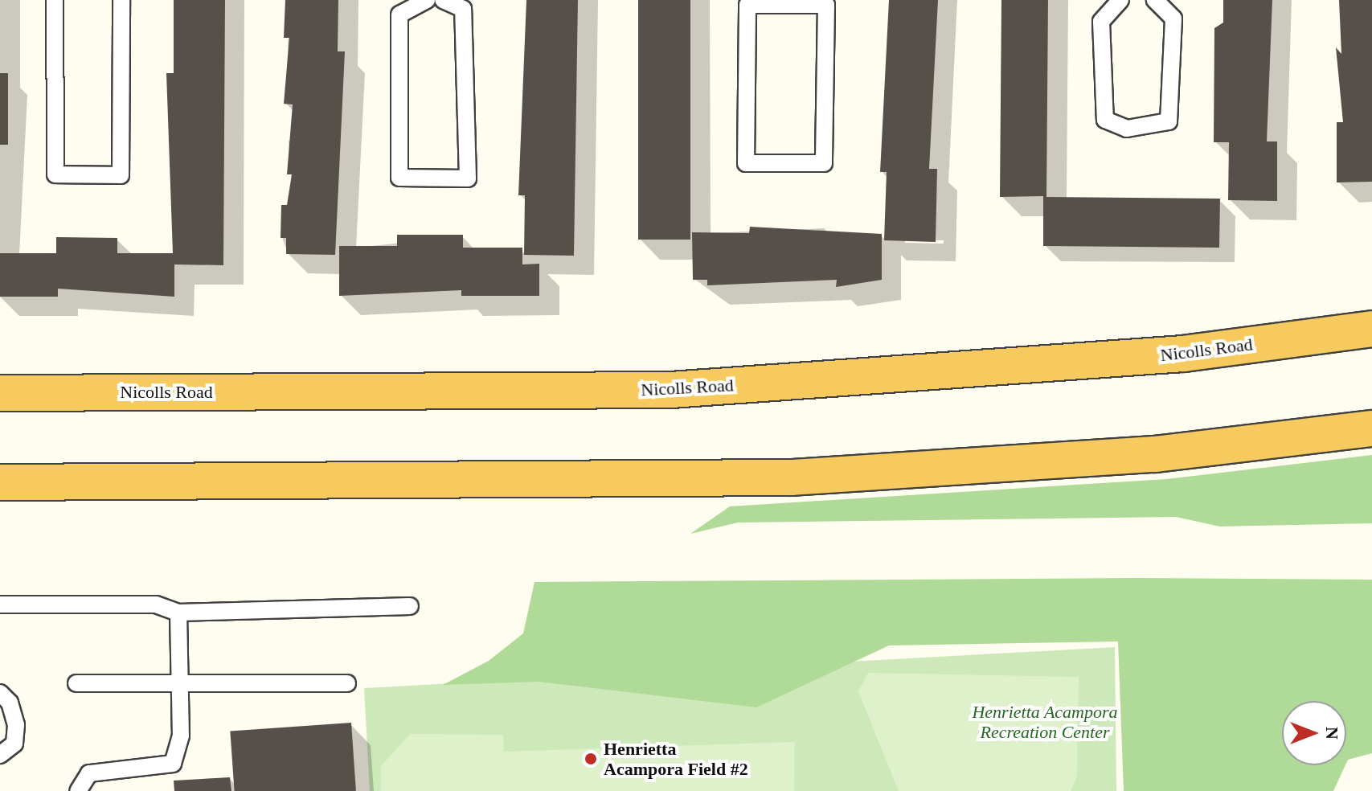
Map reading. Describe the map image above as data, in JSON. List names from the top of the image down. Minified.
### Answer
{"streets":{"highway":["Nicolls Road"]},"parks":["Henrietta Acampora Recreation Center"],"places":["Henrietta Acampora Field #2"],"north":"right"}
